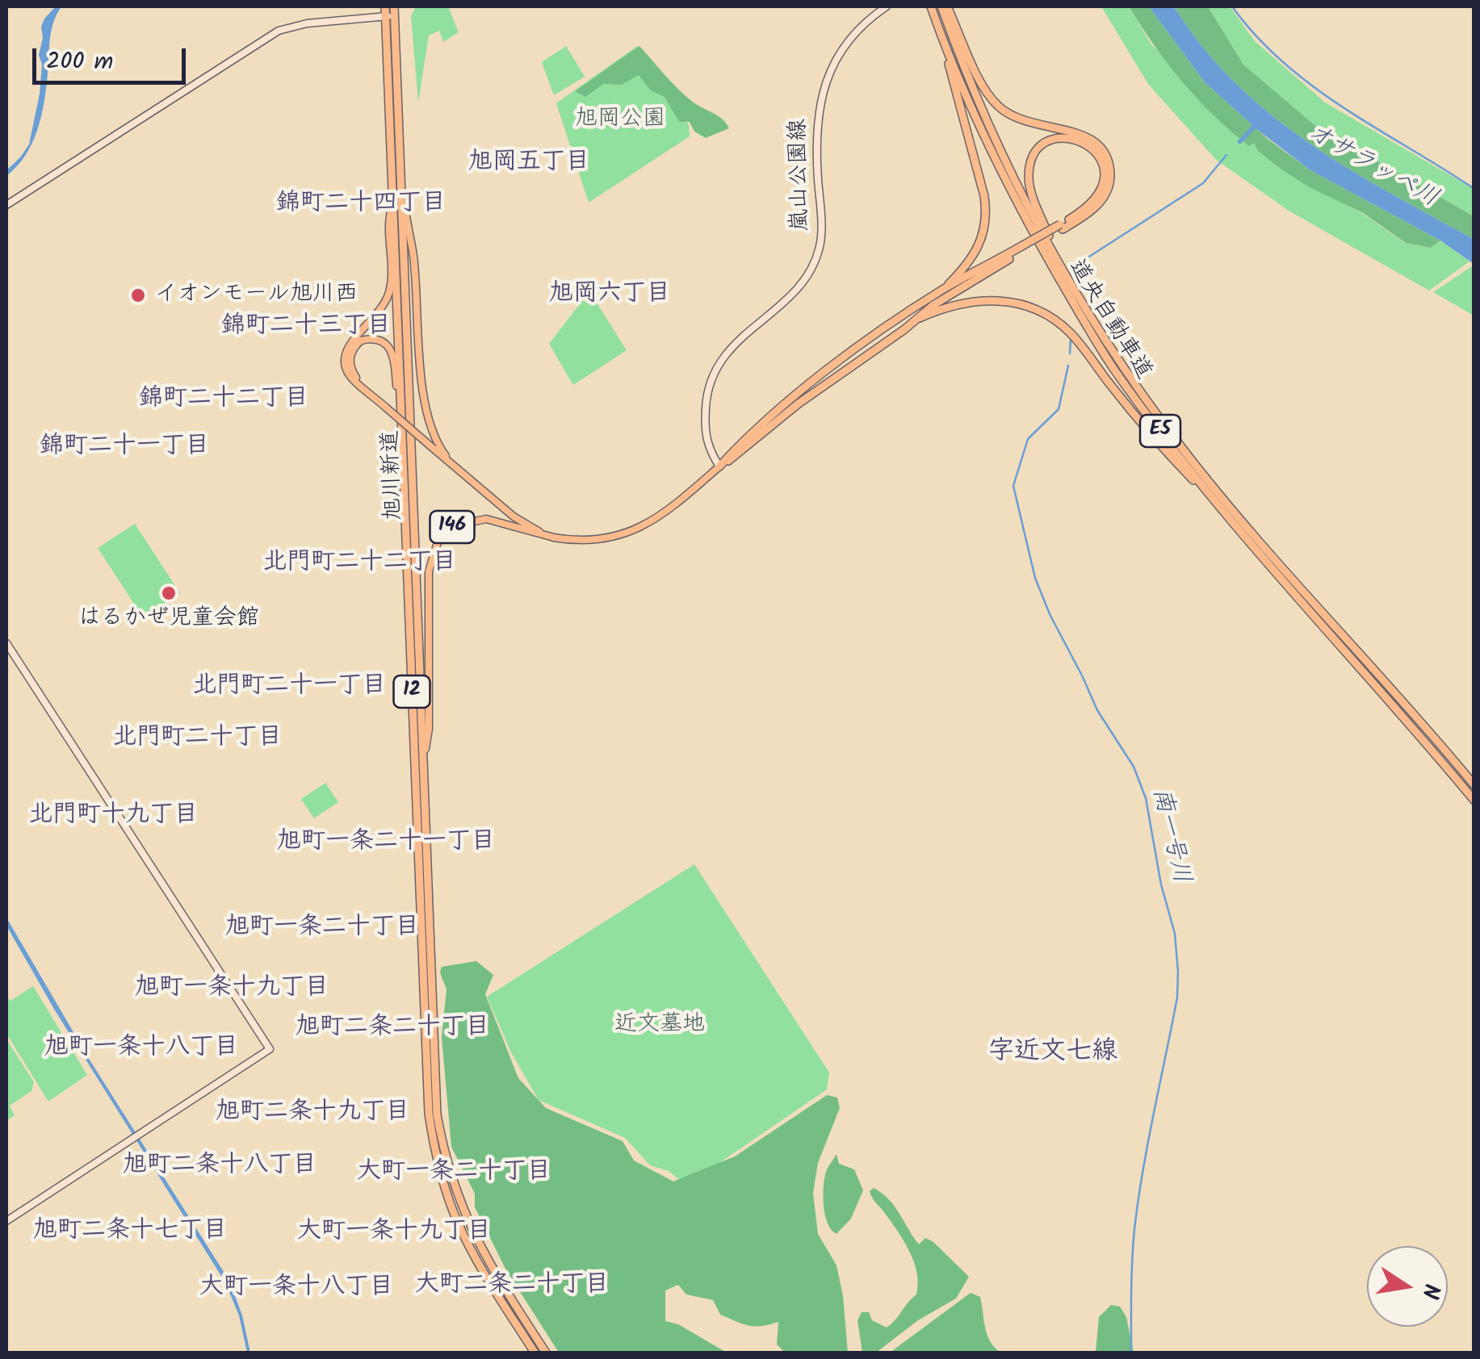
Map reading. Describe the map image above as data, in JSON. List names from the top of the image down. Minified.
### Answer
{"streets":{"highway":["道央自動車道","E5","旭川新道","12"],"main road":["嵐山公園線","146"]},"crossings":[["嵐山公園線","146"],["旭川新道","146"]],"districts":["旭岡五丁目","錦町二十四丁目","旭岡六丁目","錦町二十三丁目","錦町二十二丁目","錦町二十一丁目","北門町二十二丁目","北門町二十一丁目","北門町二十丁目","北門町十九丁目","旭町一条二十一丁目","旭町一条二十丁目","旭町一条十九丁目","旭町二条二十丁目","旭町一条十八丁目","字近文七線","旭町二条十九丁目","旭町二条十八丁目","大町一条二十丁目","旭町二条十七丁目","大町一条十九丁目","大町二条二十丁目","大町一条十八丁目"],"water":["オサラッペ川","南一号川"],"parks":["旭岡公園","近文墓地"],"places":["イオンモール旭川西","はるかぜ児童会館"],"scale_bar":"200 m","north":"right"}
